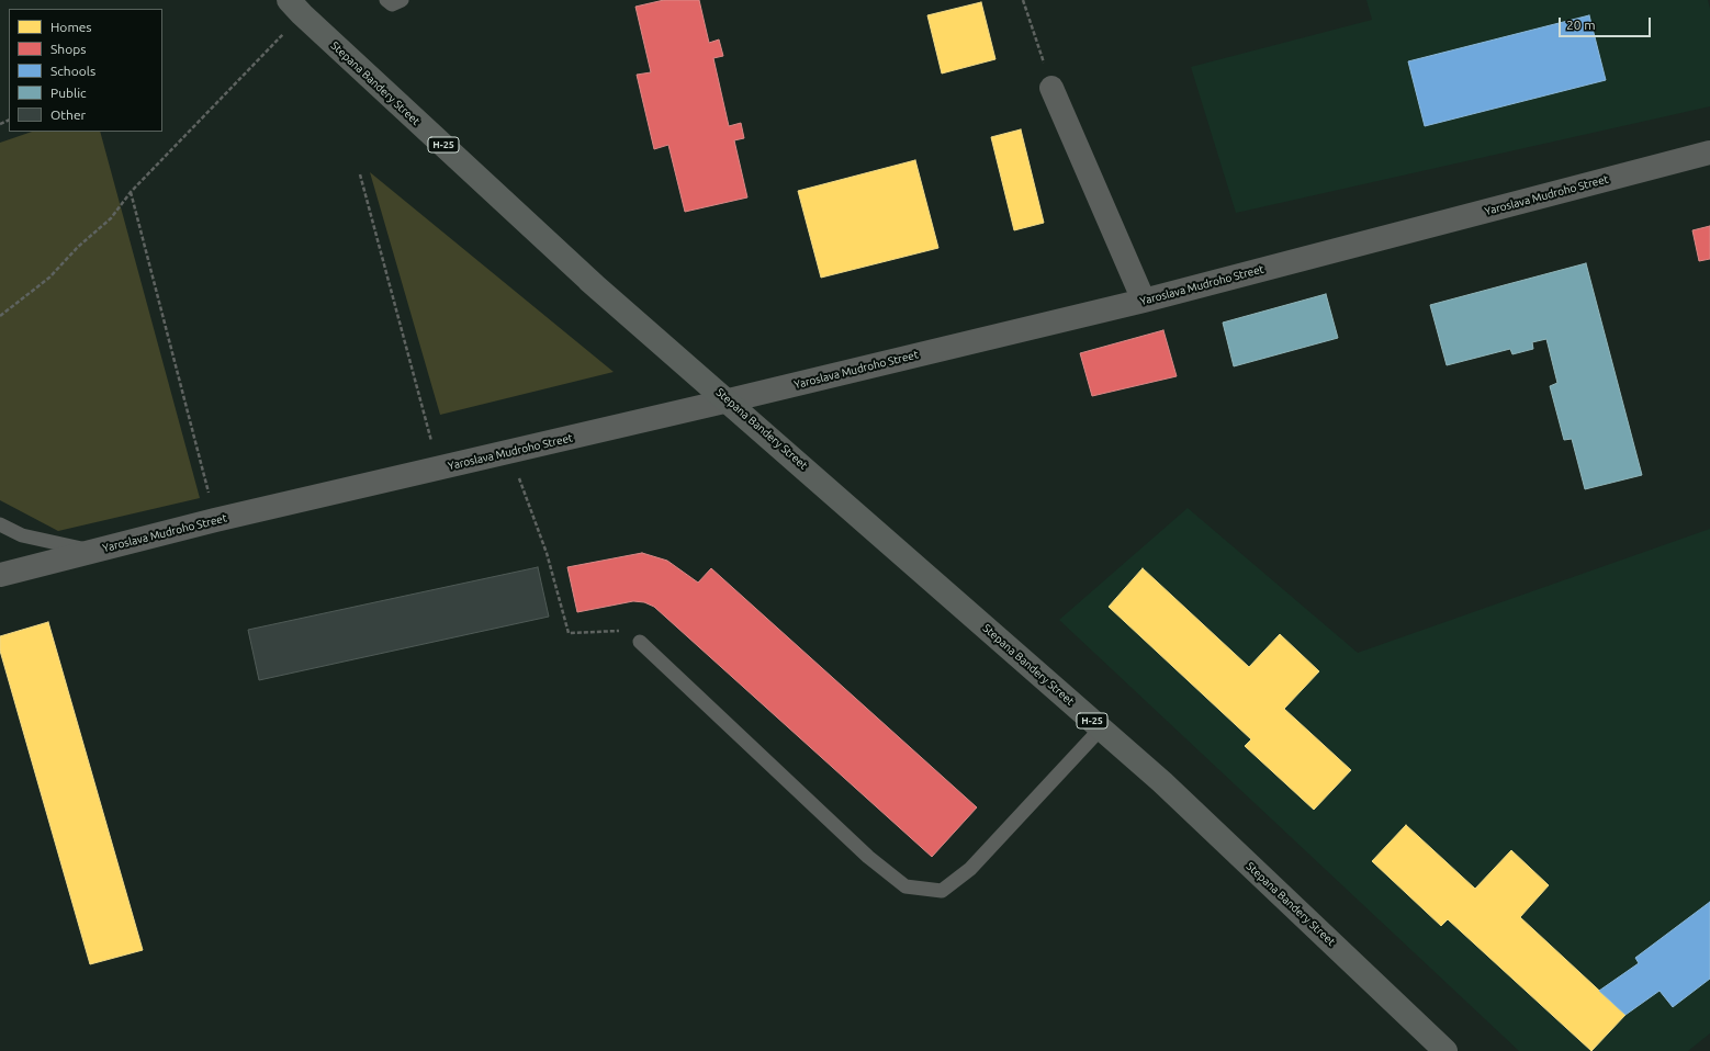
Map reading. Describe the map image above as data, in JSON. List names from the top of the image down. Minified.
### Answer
{"streets":{"main road":["Stepana Bandery Street","Н-25"],"street":["Yaroslava Mudroho Street"]},"crossings":[["Stepana Bandery Street","Yaroslava Mudroho Street"]],"legend":["Homes","Shops","Schools","Public","Other"],"scale_bar":"20 m"}
